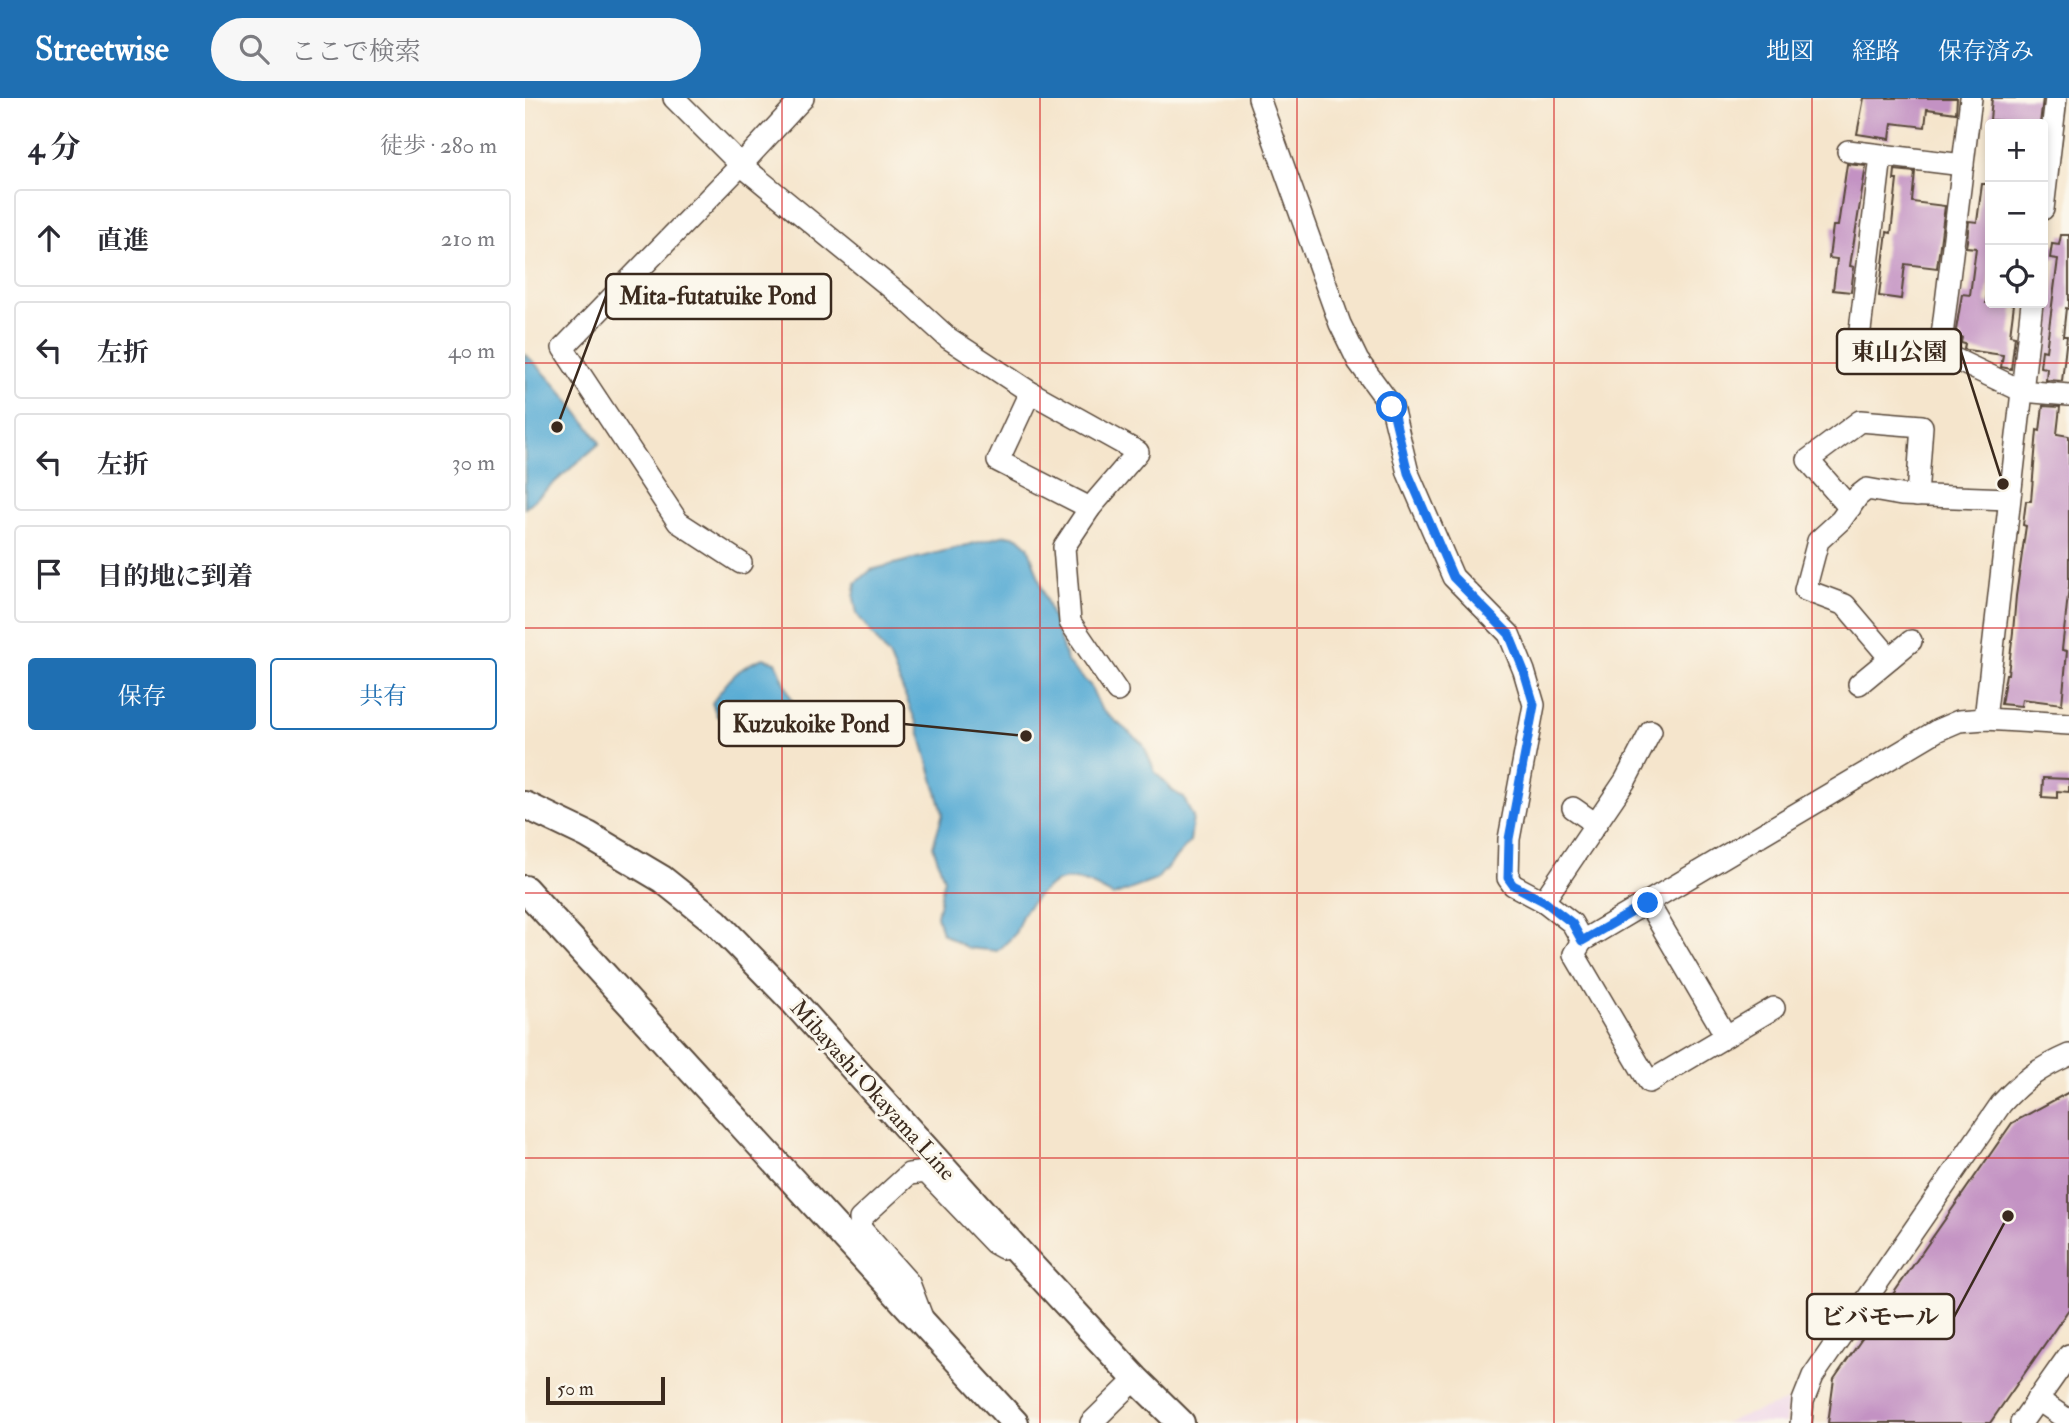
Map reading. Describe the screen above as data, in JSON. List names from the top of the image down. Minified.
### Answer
{"streets":{"main road":["Mibayashi Okayama Line"]},"places":["Mita-futatuike Pond","東山公園","Kuzukoike Pond","ビバモール"],"scale_bar":"50 m","page":{"header":"Streetwise","search":"ここで検索","nav":["地図","経路","保存済み"],"heading":["4 分","徒歩 · 280 m"],"map_buttons":["+","−"],"list":[["直進","210 m"],["左折","40 m"],["左折","30 m"],"目的地に到着"],"buttons":["保存","共有"],"scale":"50 m"}}
